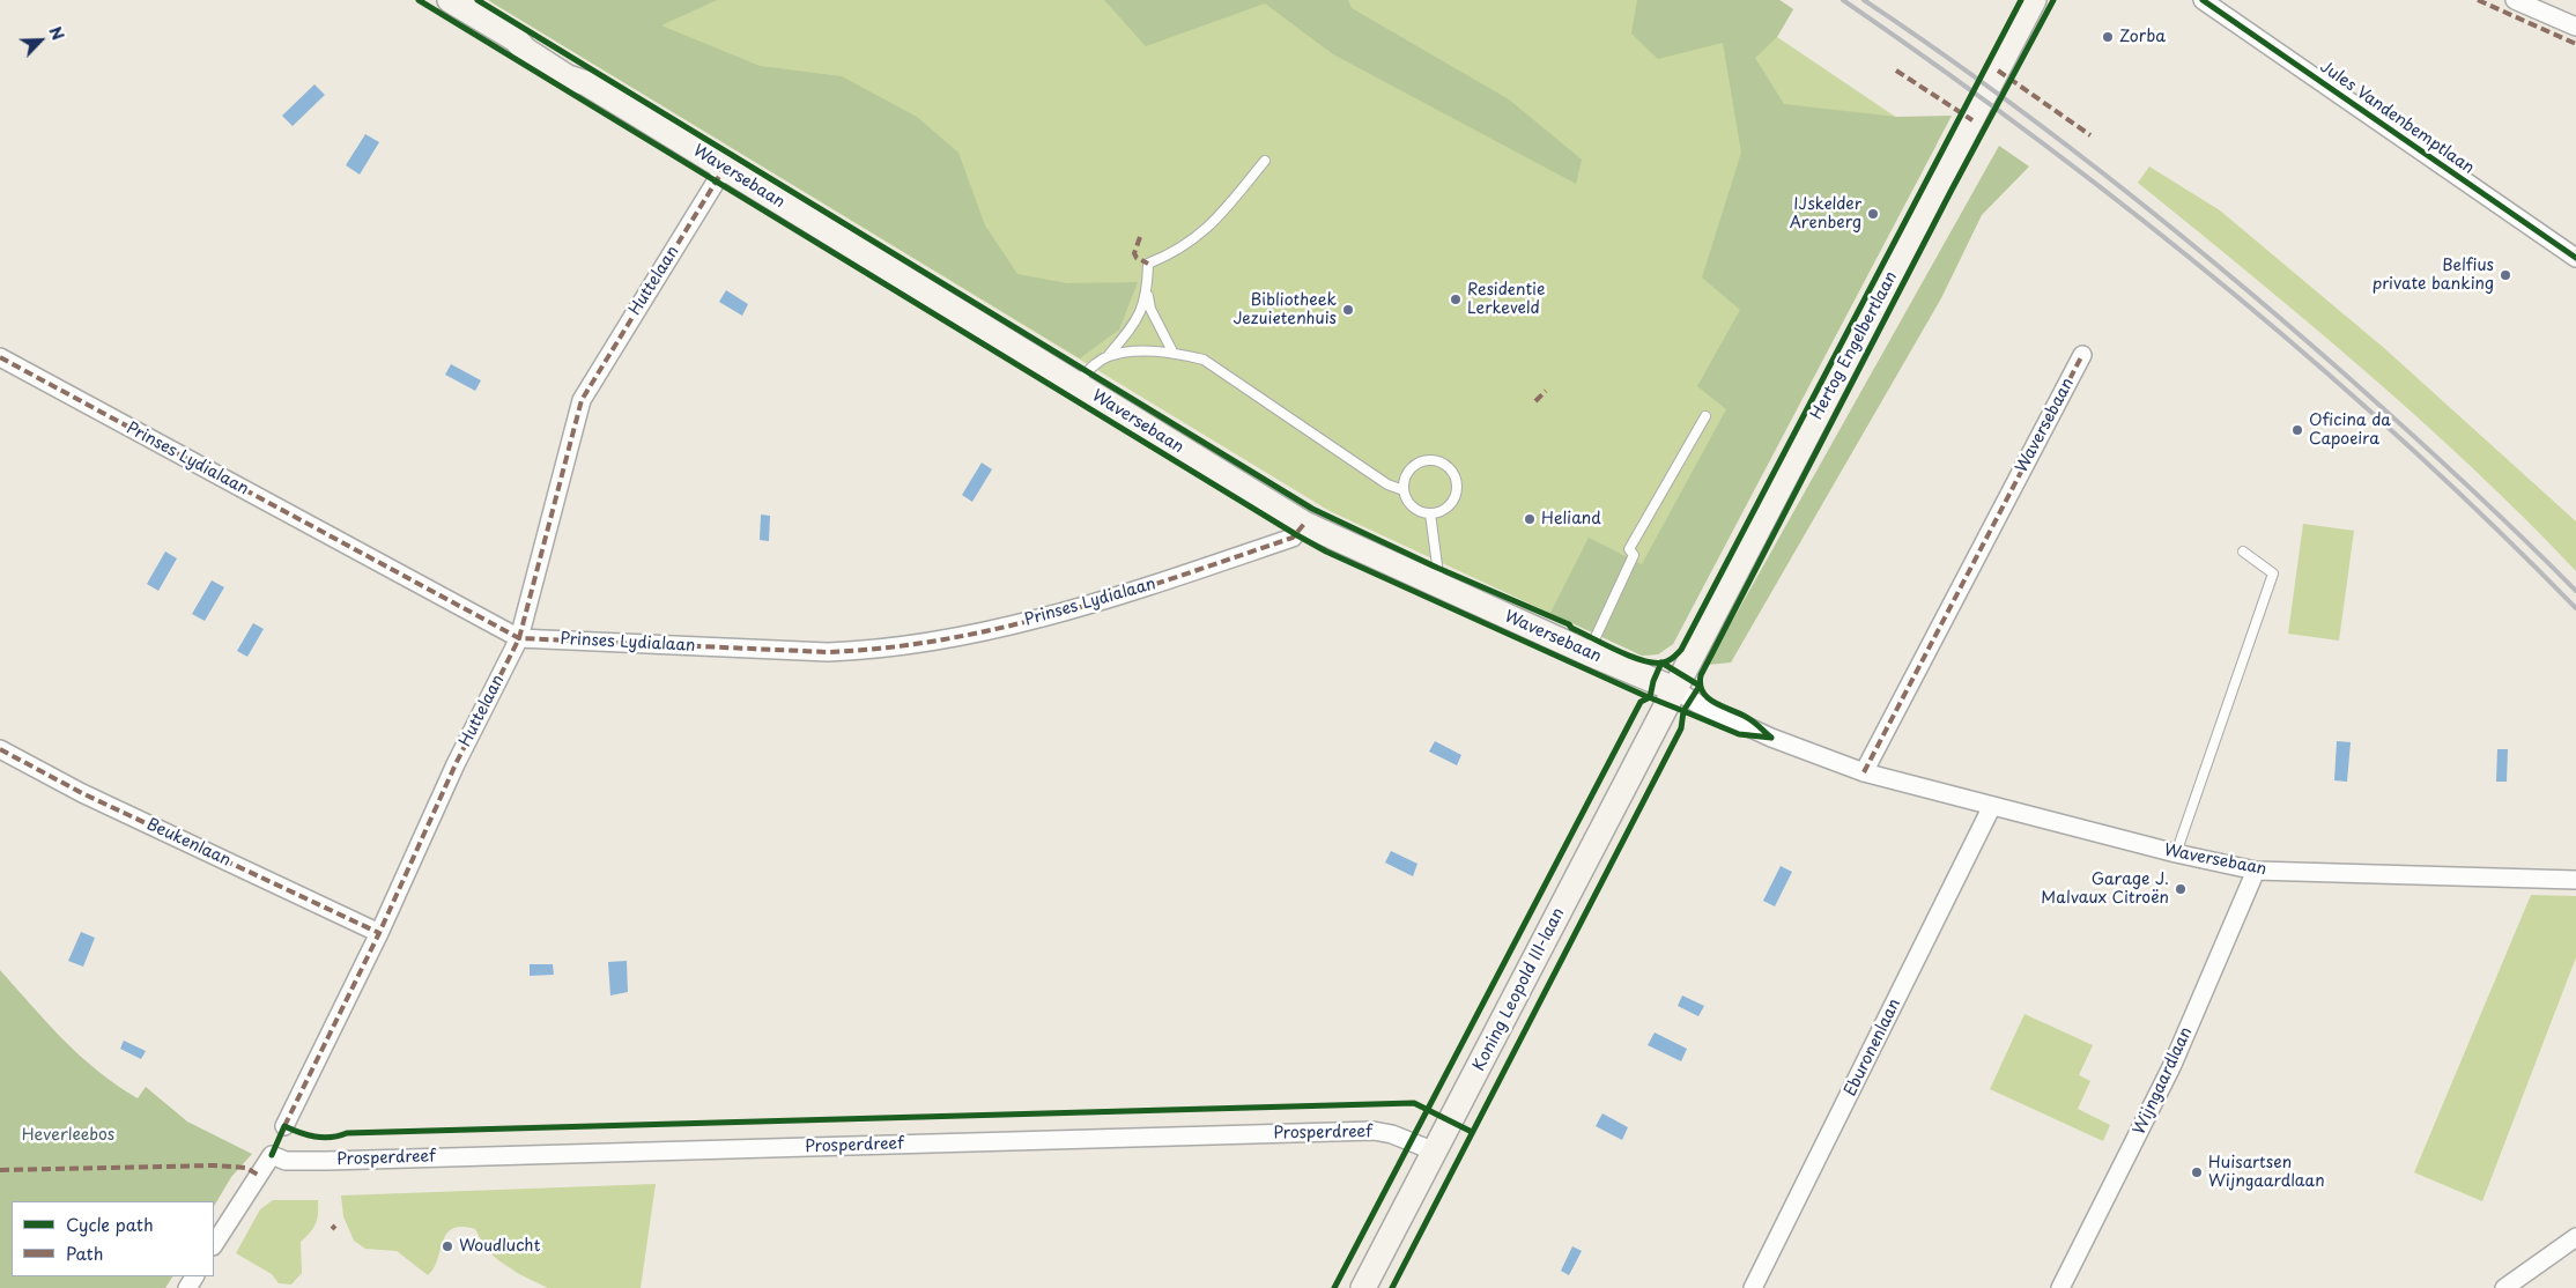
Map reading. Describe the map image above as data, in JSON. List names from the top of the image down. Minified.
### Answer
{"streets":{"street":["Jules Vandenbemptlaan","Waversebaan","Huttelaan","Hertog Engelbertlaan","Prinses Lydialaan","Beukenlaan","Koning Leopold III-laan","Eburonenlaan","Wijngaardlaan","Prosperdreef"]},"crossings":[["Waversebaan","Huttelaan"],["Waversebaan","Hertog Engelbertlaan"],["Waversebaan","Prinses Lydialaan"],["Waversebaan","Koning Leopold III-laan"],["Waversebaan","Eburonenlaan"],["Waversebaan","Wijngaardlaan"],["Huttelaan","Prinses Lydialaan"],["Huttelaan","Beukenlaan"],["Hertog Engelbertlaan","Koning Leopold III-laan"],["Koning Leopold III-laan","Prosperdreef"]],"parks":["Heverleebos"],"places":["Zorba","IJskelder Arenberg","Belfius private banking","Residentie Lerkeveld","Bibliotheek Jezuietenhuis","Oficina da Capoeira","Heliand","Garage J. Malvaux Citroën","Huisartsen Wijngaardlaan","Woudlucht"],"legend":["Cycle path","Path"],"north":"top right"}
